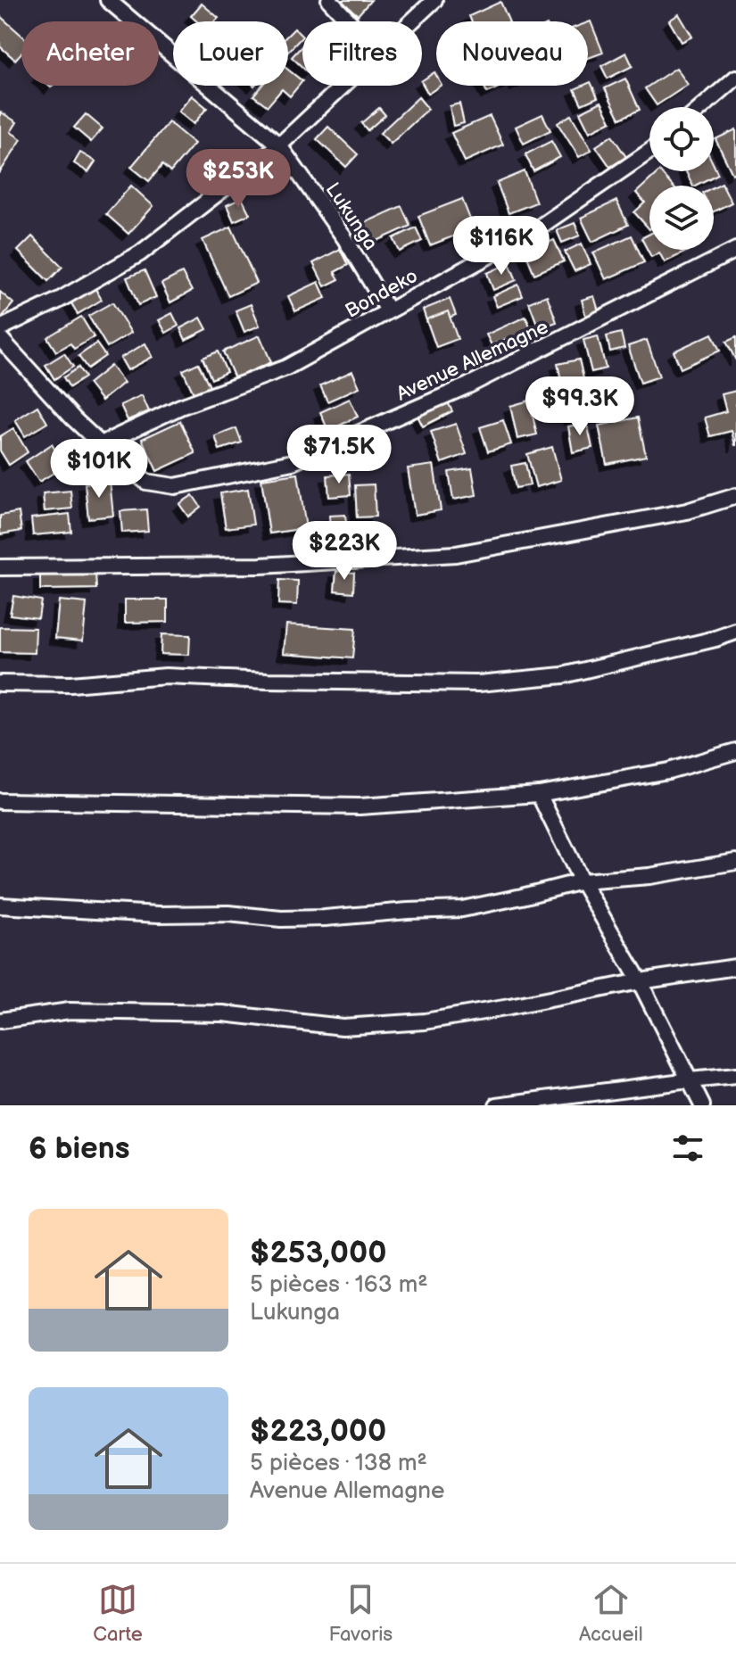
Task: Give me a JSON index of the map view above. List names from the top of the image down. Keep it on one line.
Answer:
{"streets":{"street":["Lukunga","Bondeko","Avenue Allemagne"]},"crossings":[["Lukunga","Bondeko"],["Bondeko","Avenue Allemagne"]],"page":{"chip":["Acheter","Louer","Filtres","Nouveau"],"price":["$253K","$116K","$99.3K","$71.5K","$101K","$223K"],"heading":"6 biens","list":[{"name":"$253,000","note":"5 pièces · 163 m² · Lukunga"},{"name":"$223,000","note":"5 pièces · 138 m² · Avenue Allemagne"}],"tabs":["Carte","Favoris","Accueil"]}}
